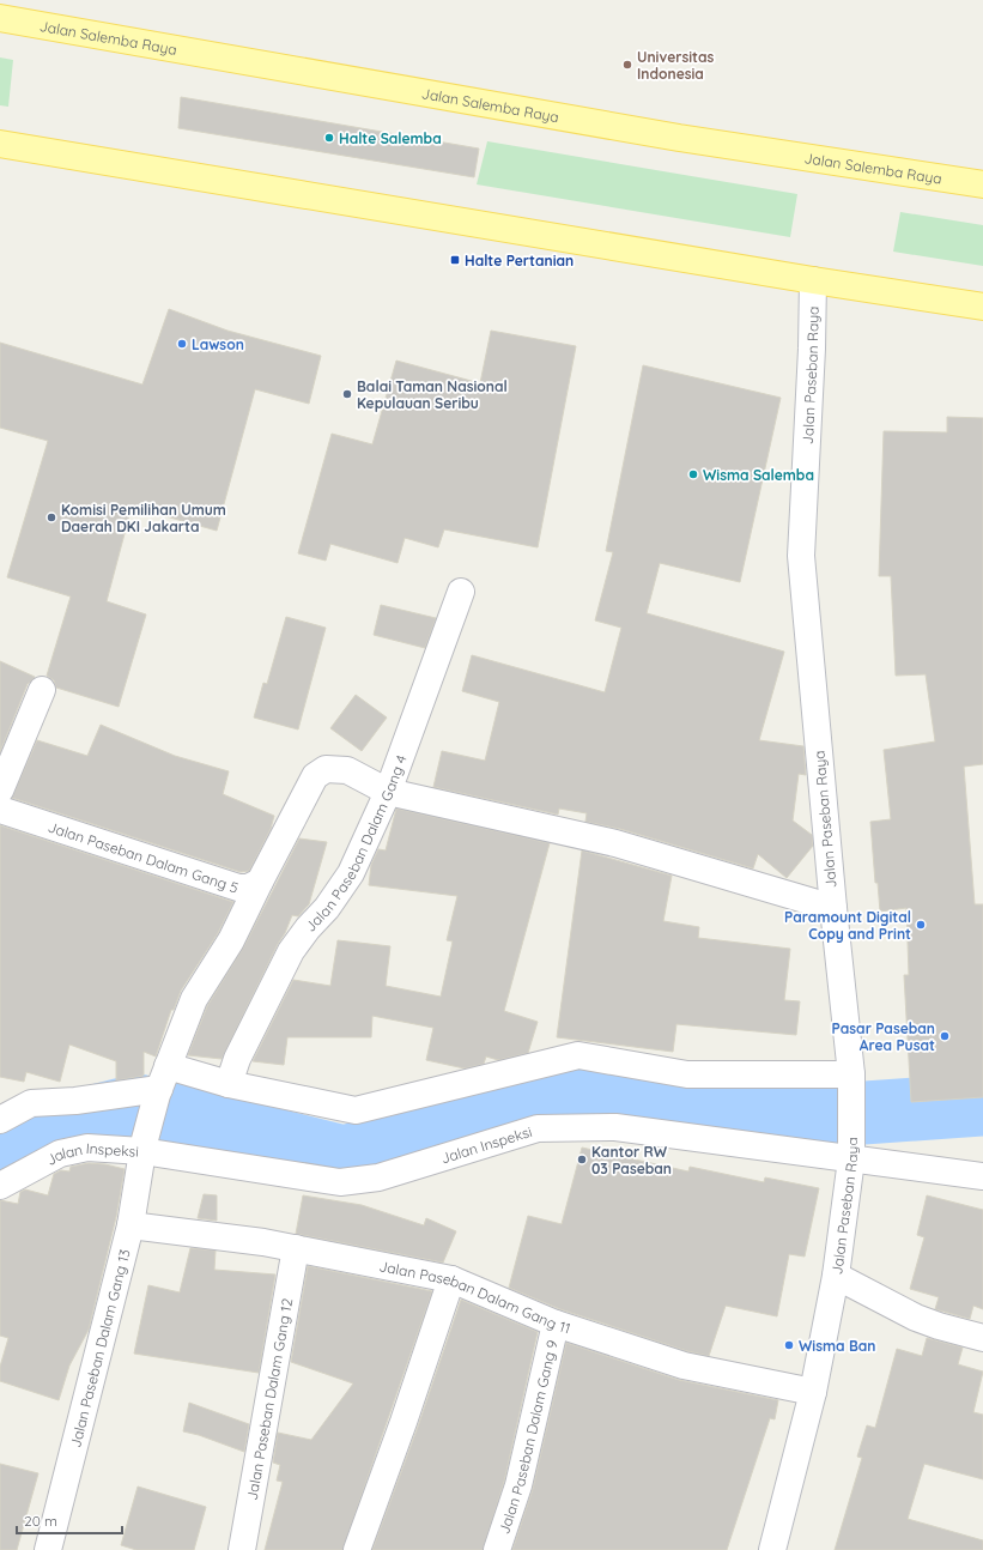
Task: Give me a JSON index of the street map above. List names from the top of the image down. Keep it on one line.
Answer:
{"streets":{"main road":["Jalan Salemba Raya"],"street":["Jalan Paseban Raya","Jalan Paseban Dalam Gang 4","Jalan Paseban Dalam Gang 5","Jalan Inspeksi","Jalan Paseban Dalam Gang 11","Jalan Paseban Dalam Gang 13","Jalan Paseban Dalam Gang 12","Jalan Paseban Dalam Gang 9"]},"crossings":[["Jalan Paseban Raya","Jalan Paseban Dalam Gang 5"],["Jalan Paseban Raya","Jalan Inspeksi"],["Jalan Paseban Raya","Jalan Paseban Dalam Gang 11"],["Jalan Paseban Dalam Gang 4","Jalan Paseban Dalam Gang 5"],["Jalan Inspeksi","Jalan Paseban Dalam Gang 13"],["Jalan Paseban Dalam Gang 11","Jalan Paseban Dalam Gang 13"],["Jalan Paseban Dalam Gang 11","Jalan Paseban Dalam Gang 12"],["Jalan Paseban Dalam Gang 11","Jalan Paseban Dalam Gang 9"]],"places":{"other":["Universitas Indonesia","Halte Salemba","Lawson","Balai Taman Nasional Kepulauan Seribu","Wisma Salemba","Komisi Pemilihan Umum Daerah DKI Jakarta","Paramount Digital Copy and Print","Pasar Paseban Area Pusat","Kantor RW 03 Paseban","Wisma Ban"],"transit":["Halte Pertanian"]},"scale_bar":"20 m"}
